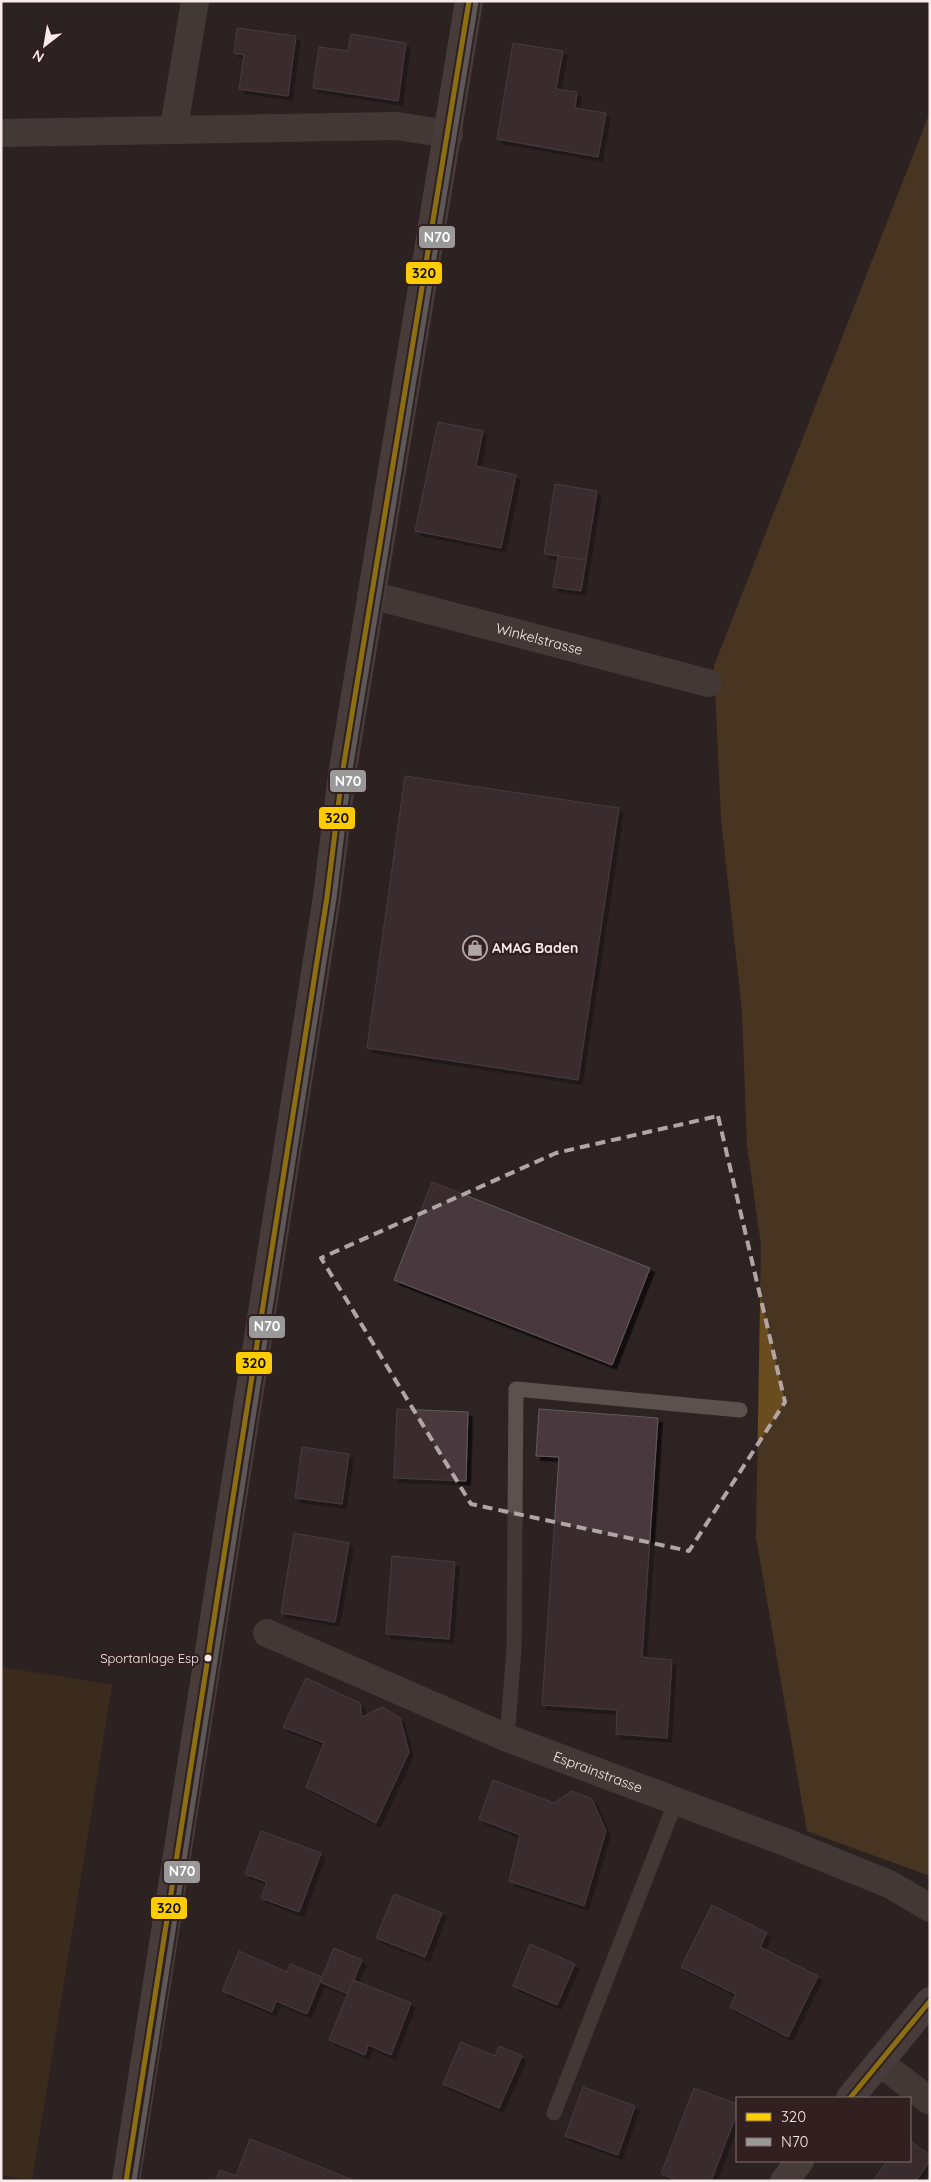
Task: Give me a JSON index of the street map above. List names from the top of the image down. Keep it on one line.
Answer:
{"streets":{"street":["Winkelstrasse","Esprainstrasse"]},"places":{"shop":["AMAG Baden"],"other":["Sportanlage Esp"]},"lines":["transit line 320","transit line N70"],"legend":["320","N70"],"north":"bottom left"}
